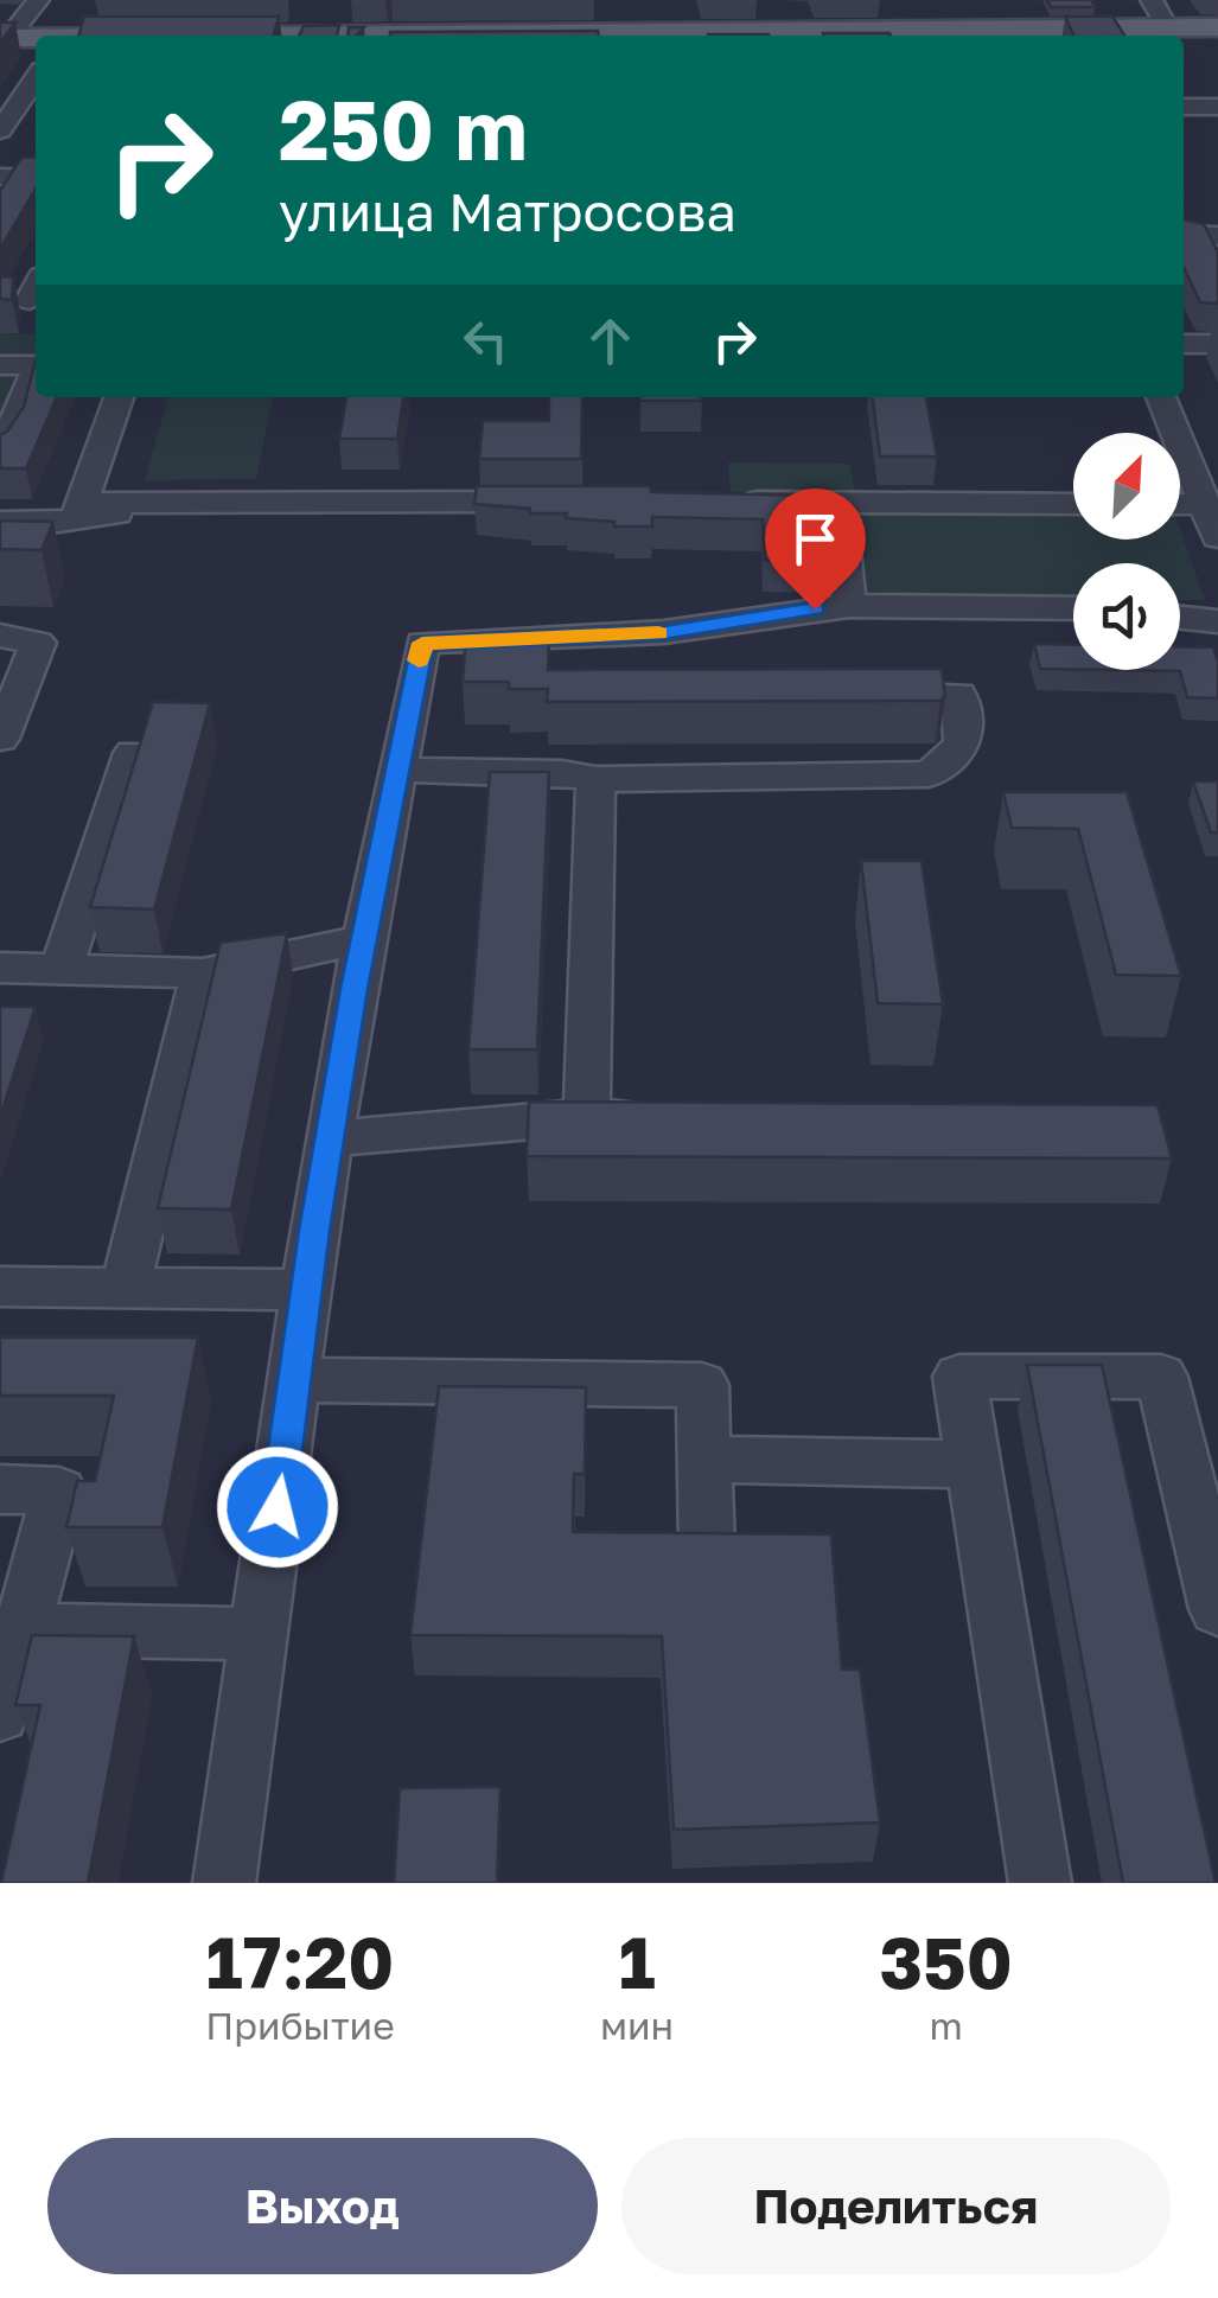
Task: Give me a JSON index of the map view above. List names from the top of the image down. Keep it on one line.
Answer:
{"north":"top right","page":{"turn":["250 m","улица Матросова"],"eta":["17:20","Прибытие","1","мин","350","m"],"buttons":["Выход","Поделиться"]}}
